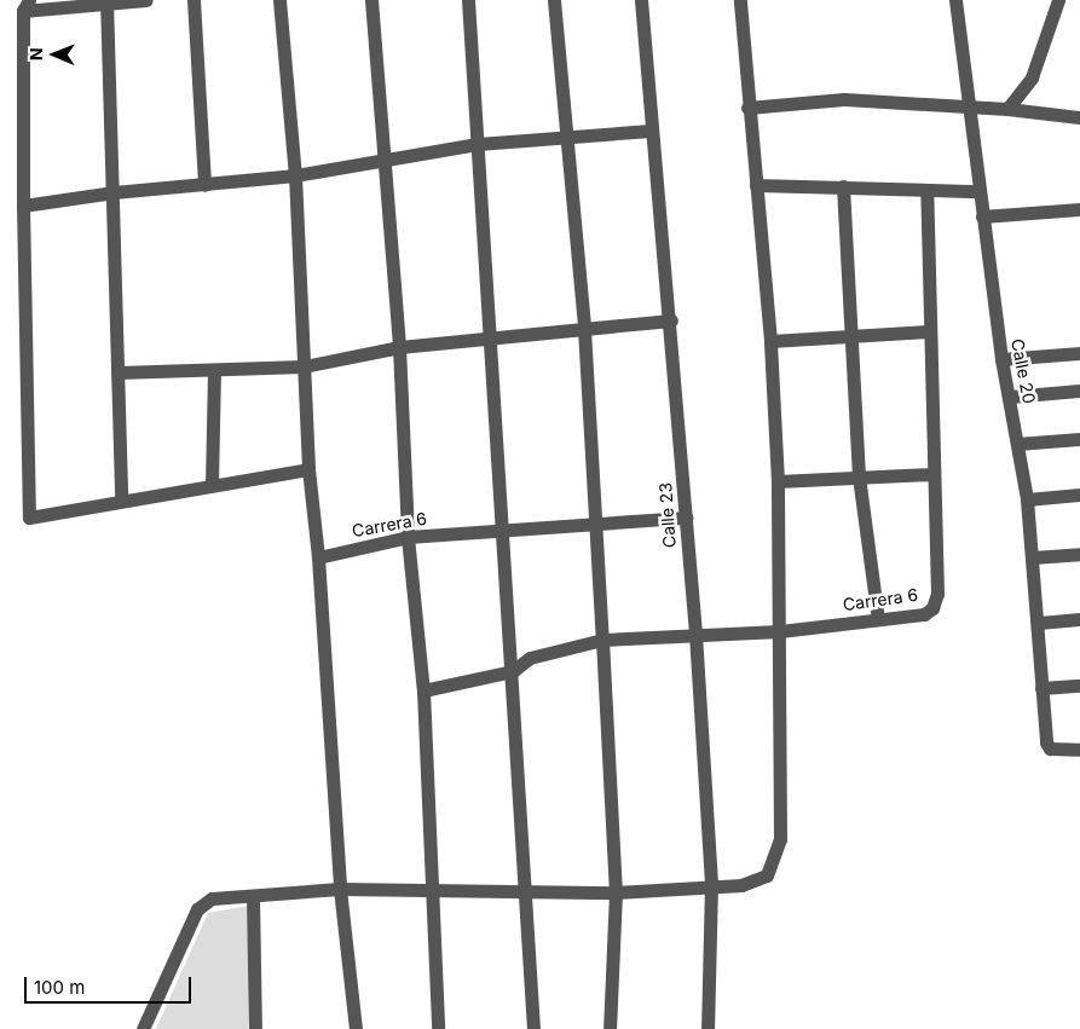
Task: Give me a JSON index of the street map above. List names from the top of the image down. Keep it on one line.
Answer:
{"streets":{"street":["Calle 20","Calle 23","Carrera 6"]},"crossings":[["Calle 23","Carrera 6"]],"scale_bar":"100 m","north":"left"}
